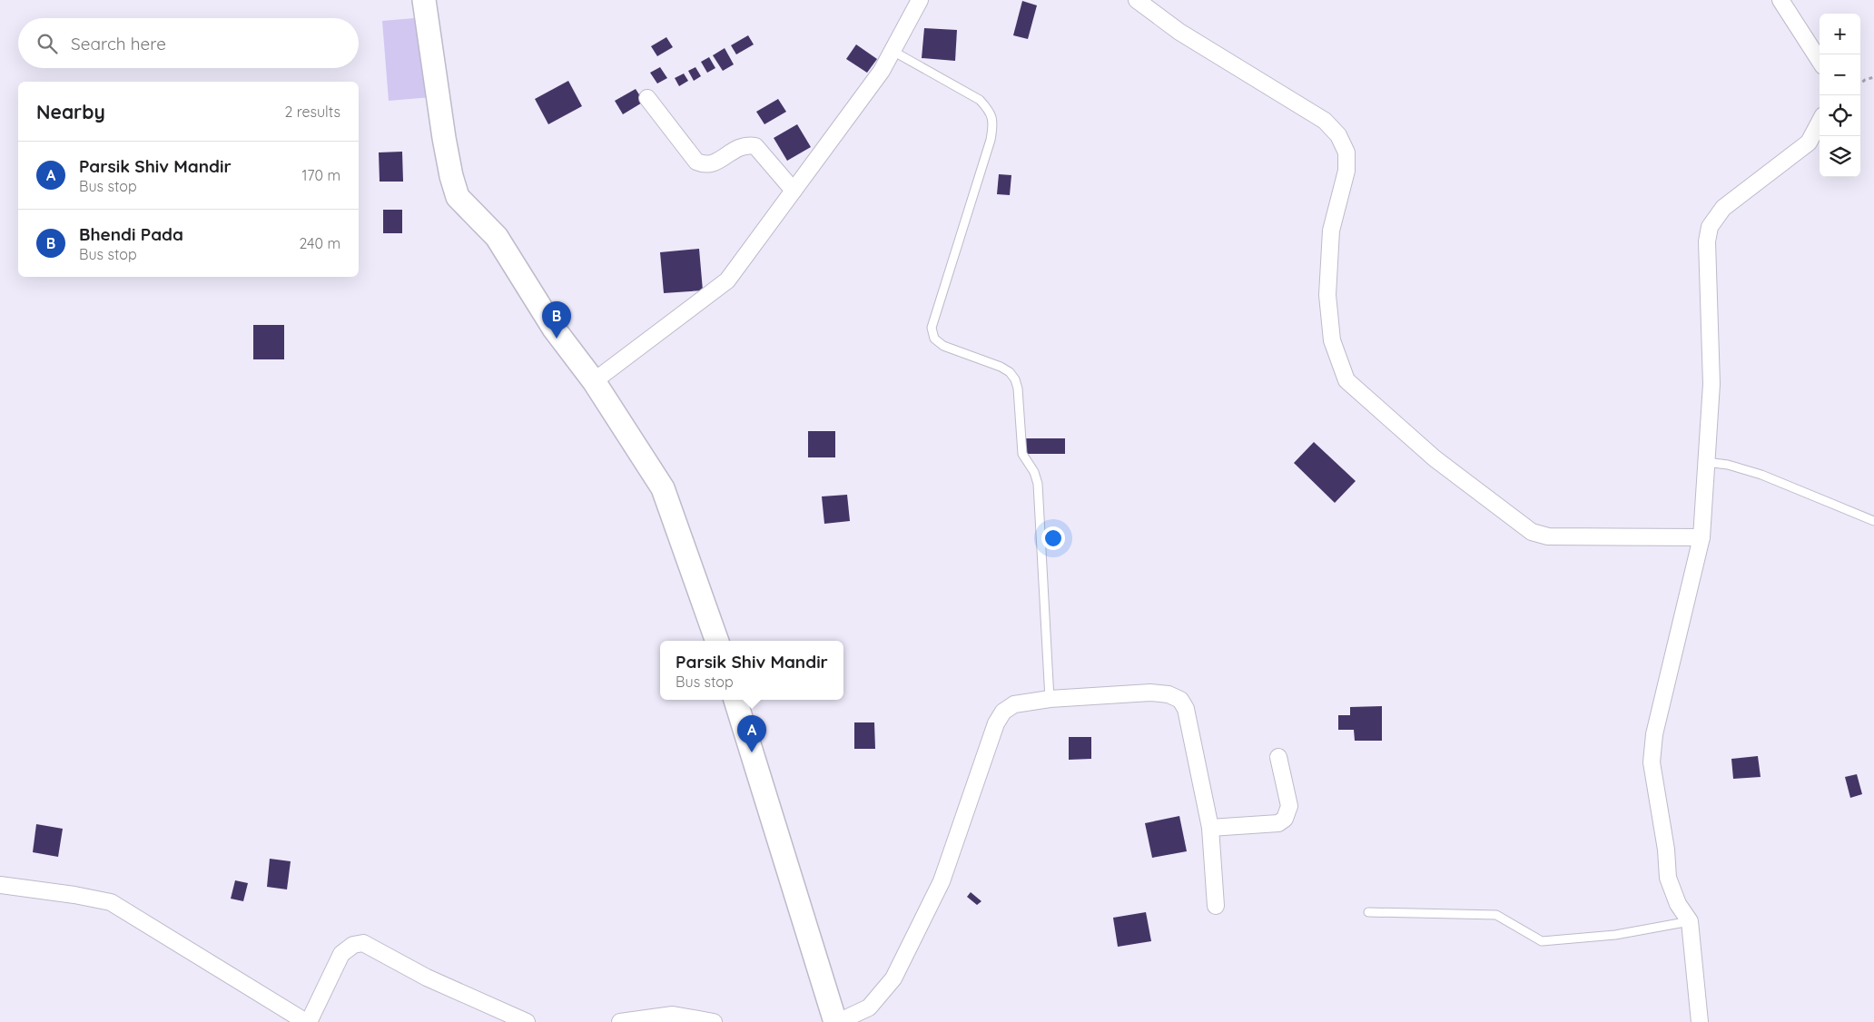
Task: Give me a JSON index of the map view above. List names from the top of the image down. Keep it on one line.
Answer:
{"page":{"map_buttons":["+","−"],"search":"Search here","heading":["Nearby","2 results"],"list":[{"mark":"A","name":"Parsik Shiv Mandir","note":"Bus stop","value":"170 m"},{"mark":"B","name":"Bhendi Pada","note":"Bus stop","value":"240 m"}],"pins":["B","A"],"popup":["Parsik Shiv Mandir","Bus stop"]}}
